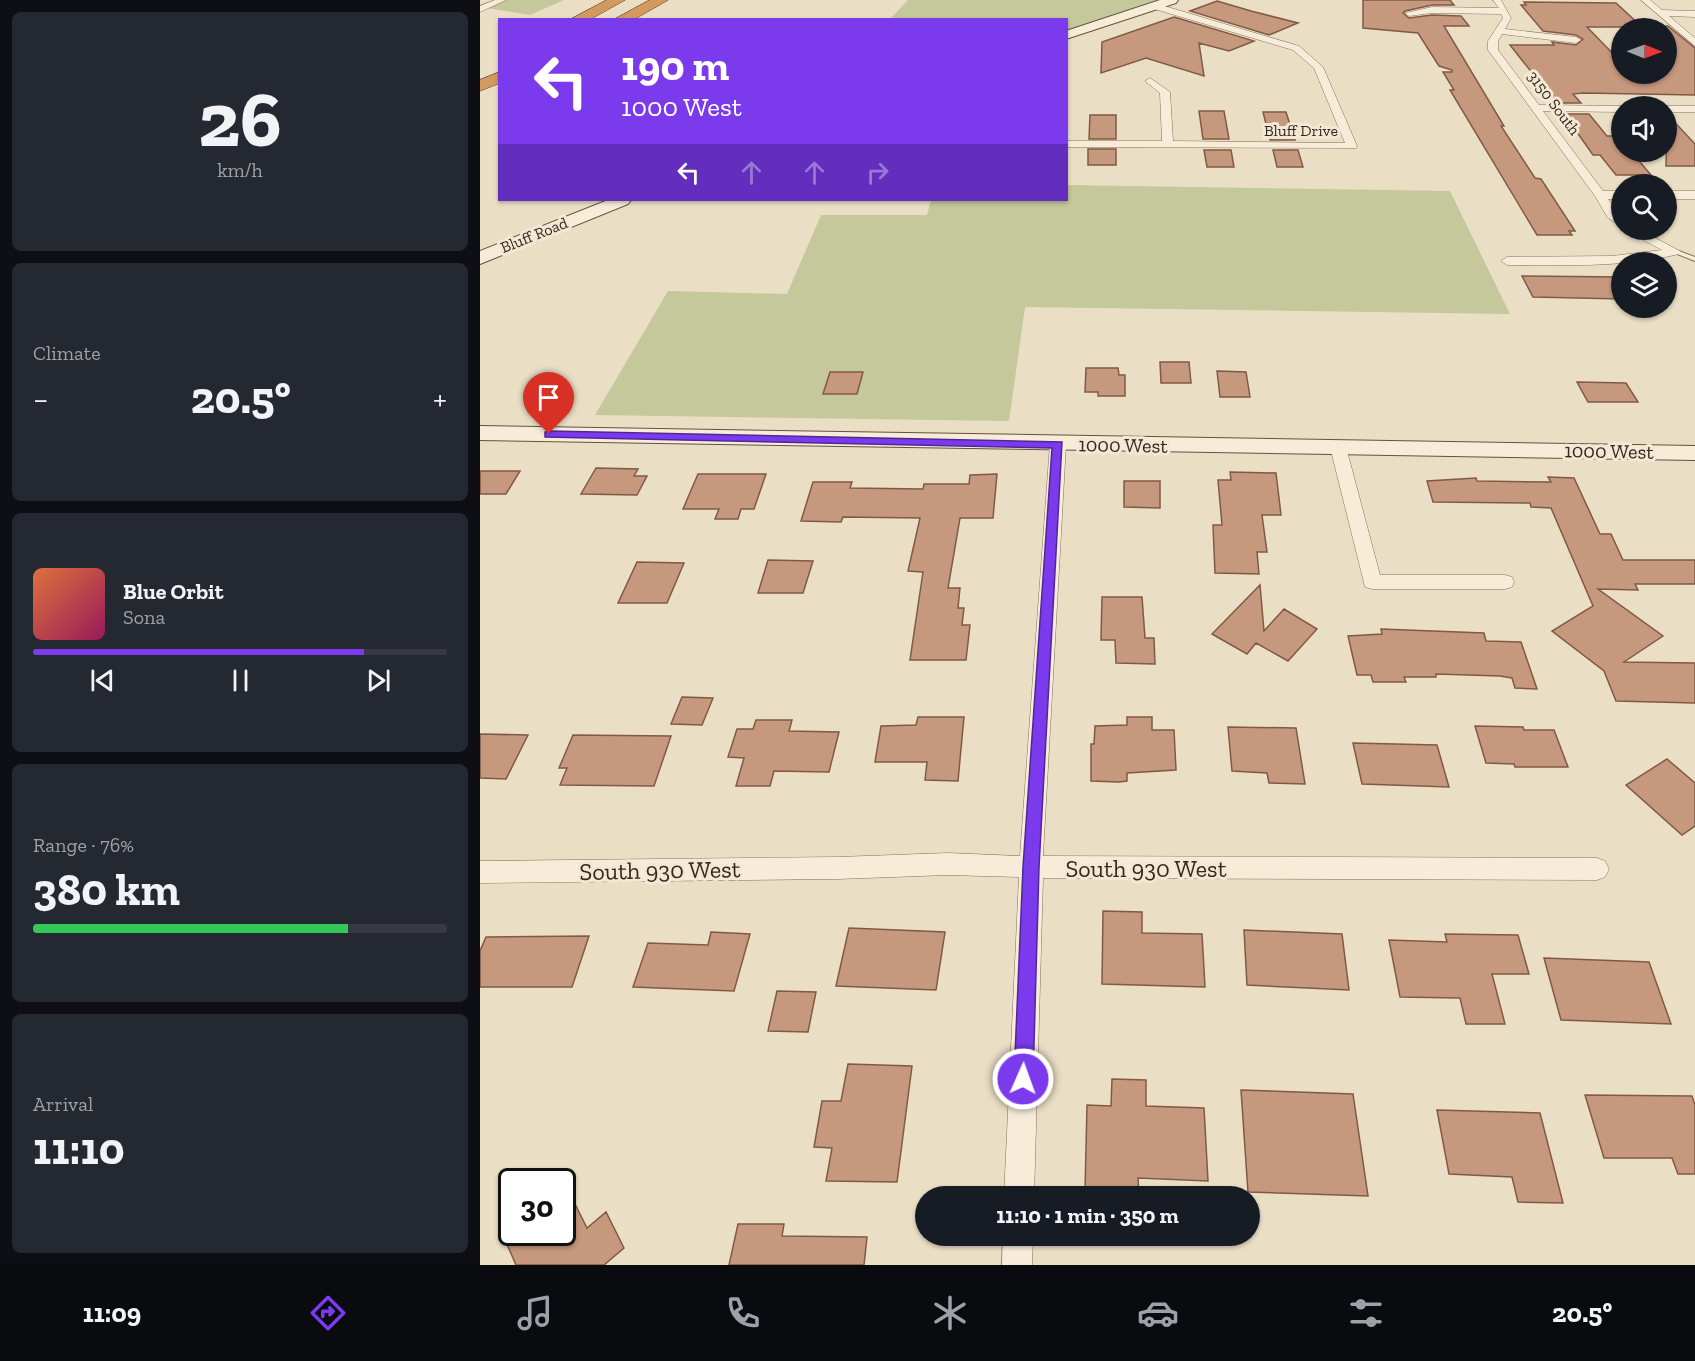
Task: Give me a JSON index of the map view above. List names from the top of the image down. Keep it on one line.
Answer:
{"streets":{"main road":["Bluff Road","1000 West"],"street":["3150 South","Bluff Drive","South 930 West"]},"north":"right","page":{"tile":[["26","km/h"],"Climate",["Range · 76%","380 km"],["Arrival","11:10"]],"turn":["190 m","1000 West"],"heat":["−","20.5°","+"],"song":["Blue Orbit","Sona"],"limit":"30","trip":"11:10 · 1 min · 350 m","tabs":["11:09","20.5°"]}}
